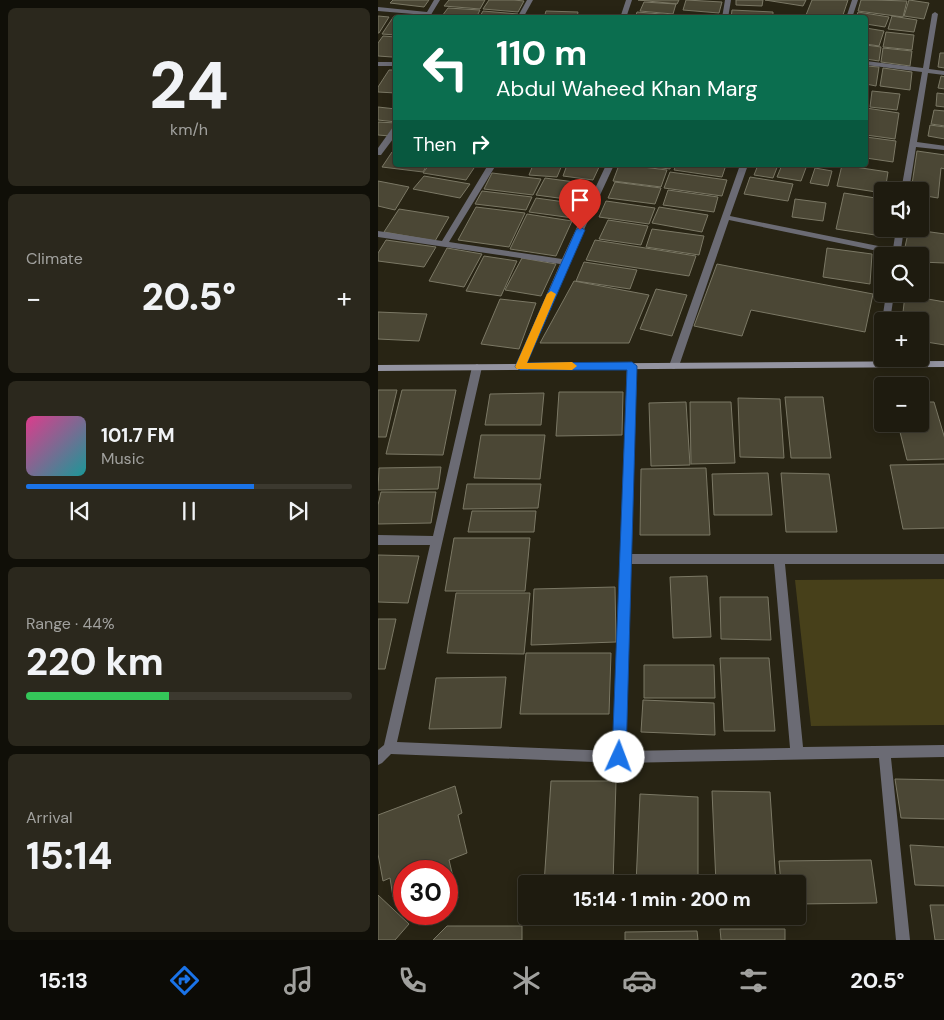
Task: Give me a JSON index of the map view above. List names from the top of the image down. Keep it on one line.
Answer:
{"page":{"tile":[["24","km/h"],"Climate",["Range · 44%","220 km"],["Arrival","15:14"]],"turn":["110 m","Abdul Waheed Khan Marg"],"then":"Then","map_buttons":["+","−"],"heat":["−","20.5°","+"],"song":["101.7 FM","Music"],"limit":"30","trip":"15:14 · 1 min · 200 m","tabs":["15:13","20.5°"]}}
